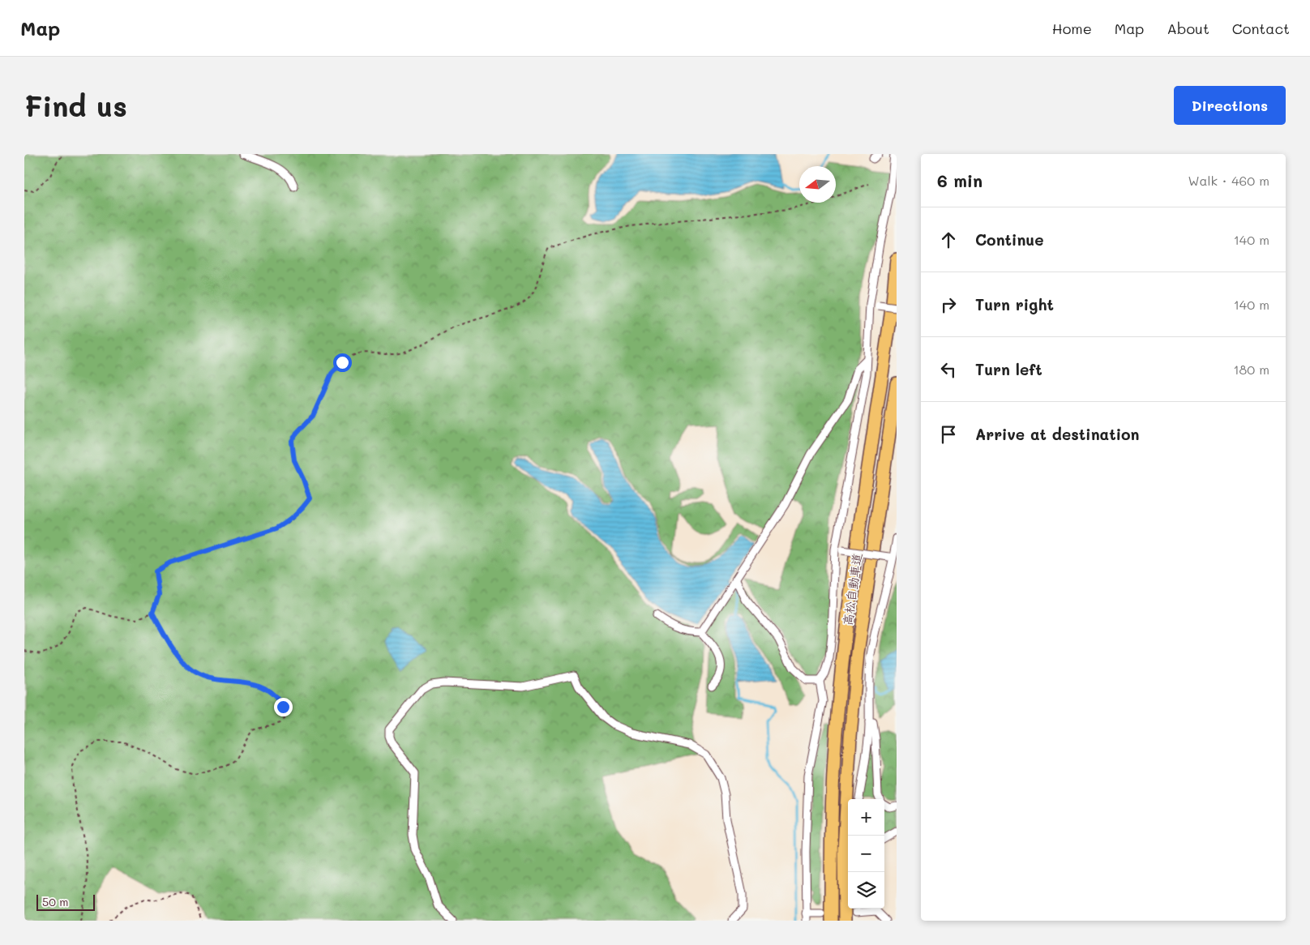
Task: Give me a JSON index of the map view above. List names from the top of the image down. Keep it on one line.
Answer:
{"streets":{"highway":["高松自動車道"]},"scale_bar":"50 m","north":"left","page":{"header":"Map","nav":["Home","Map","About","Contact"],"buttons":"Directions","title":"Find us","heading":["6 min","Walk · 460 m"],"list":[["Continue","140 m"],["Turn right","140 m"],["Turn left","180 m"],"Arrive at destination"],"map_buttons":["+","−"],"scale":"50 m"}}
